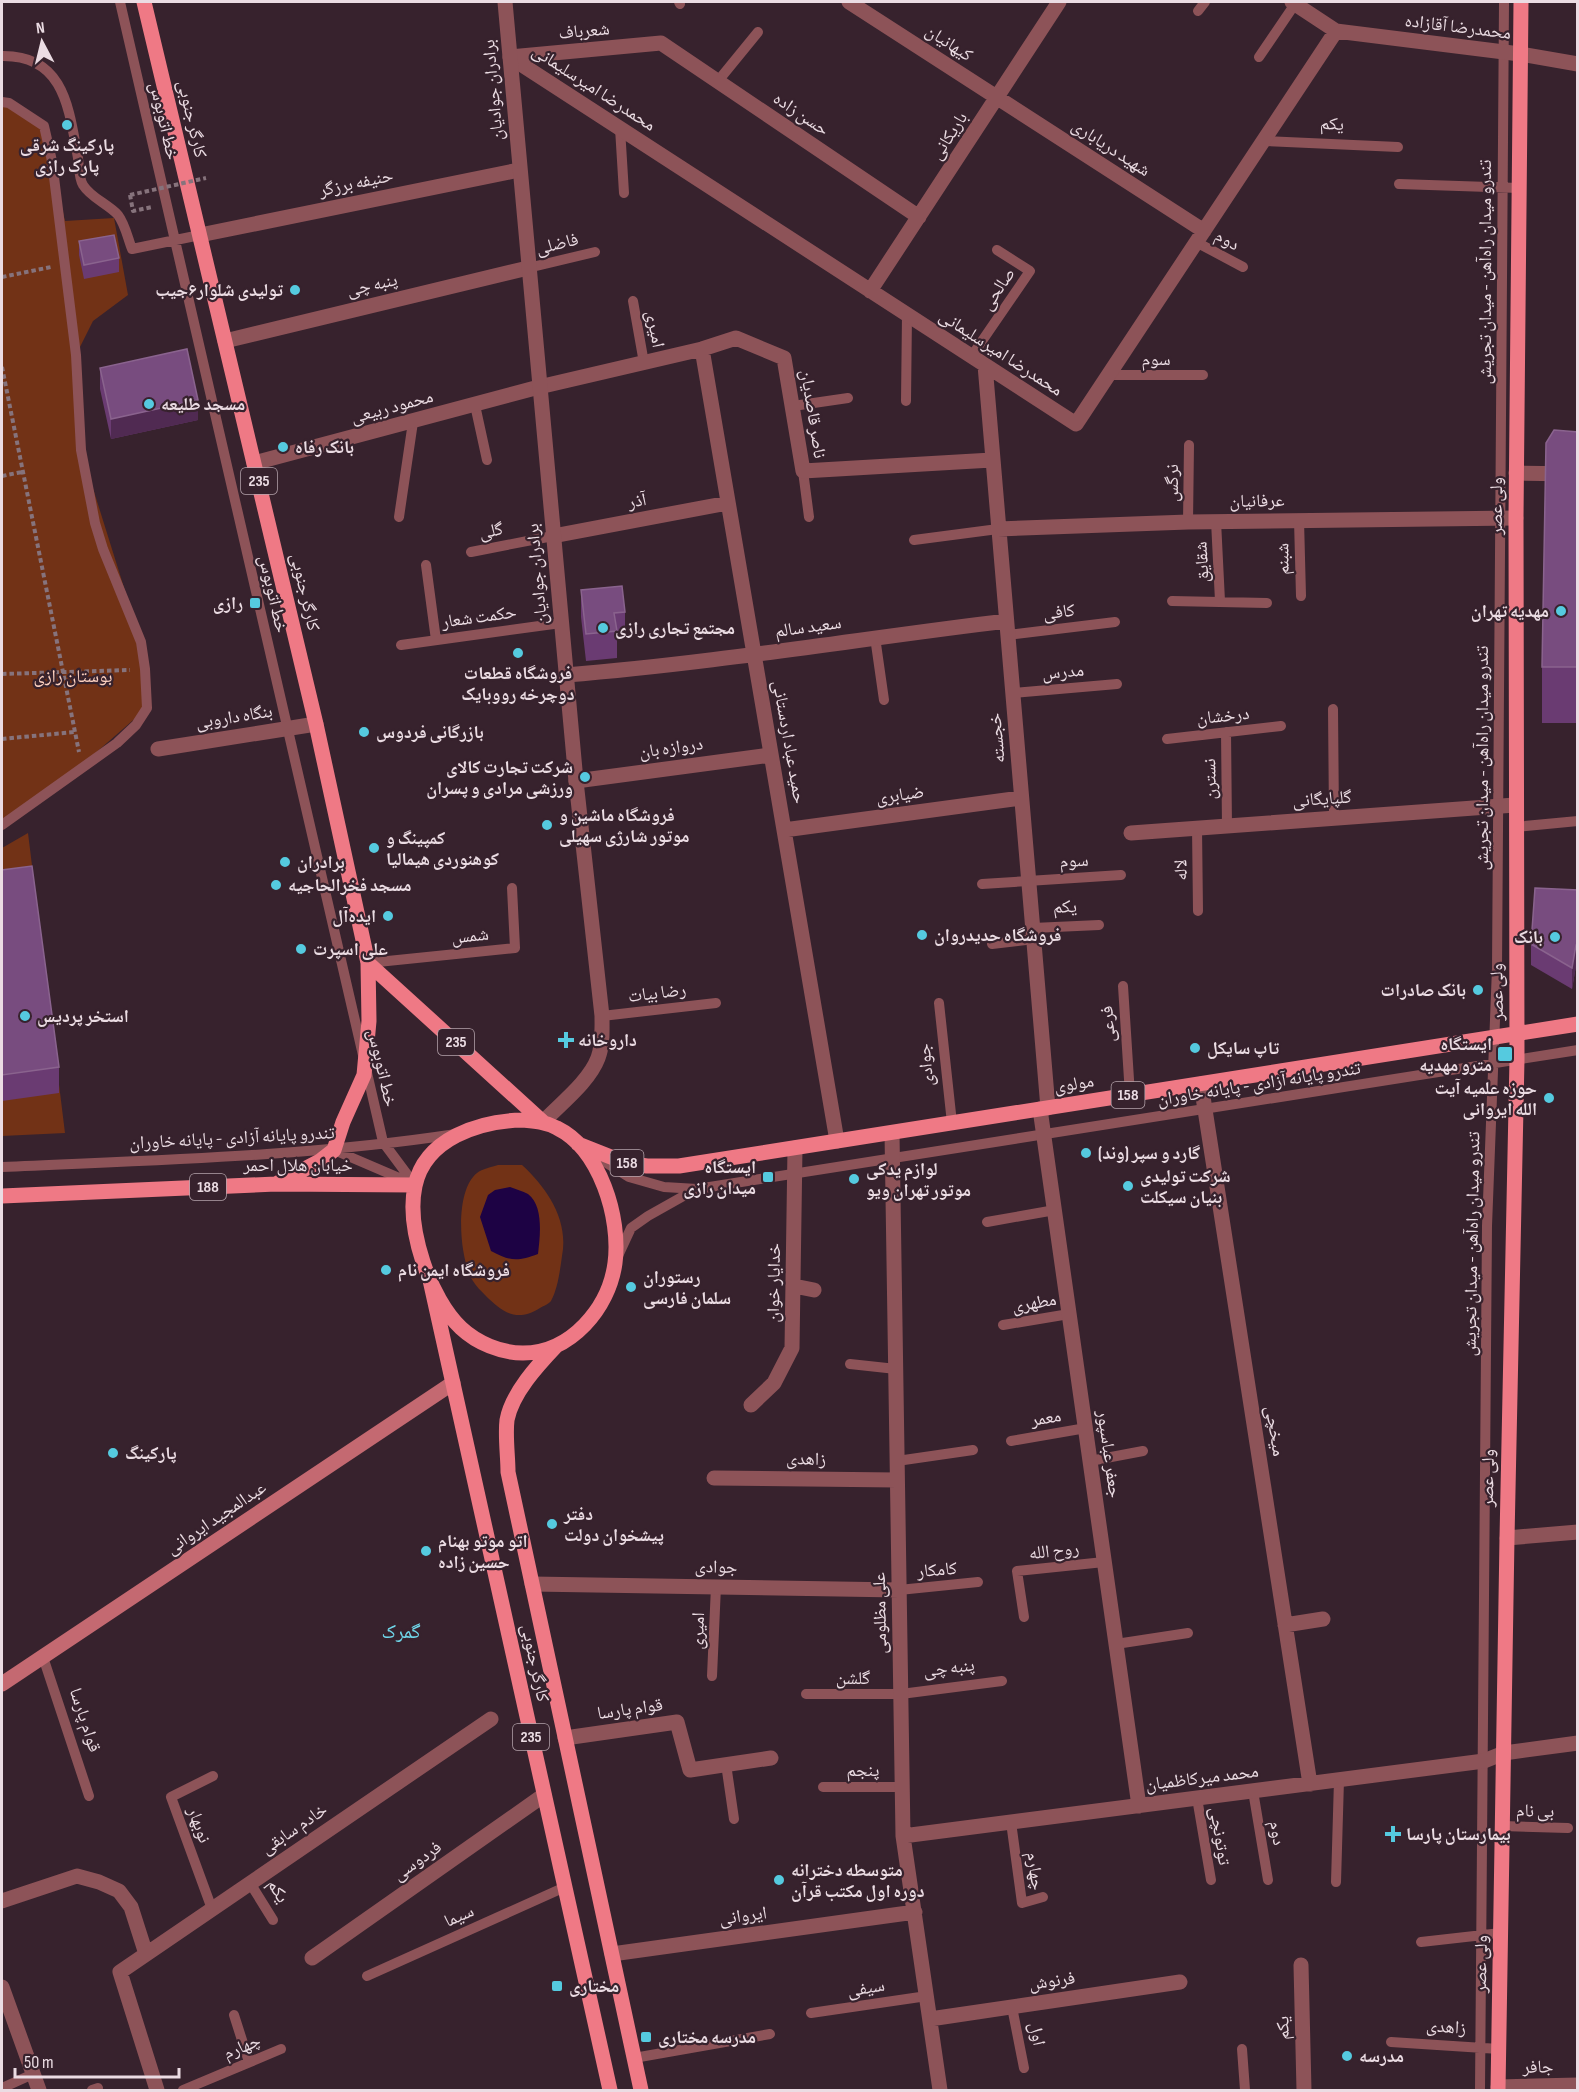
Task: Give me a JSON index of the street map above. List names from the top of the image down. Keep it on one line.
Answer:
{"streets":{"main road":["کارگر جنوبی","235","ولی عصر","مولوی","158","خیابان هلال احمر","188","عبدالمجید ایروانی"],"street":["محمدرضا آقازاده","شعرباف","کیهانیان","محمدرضا امیرسلیمانی","برادران جوادیان","حسن زاده","یکم","باریکانی","شهید دریاباری","حنیفه برزگر","پنبه چی","محمود ربیعی","ناصر قاصدیان","آذر","عرفانیان","سعید سالم","بنگاه داروبی","خجسته","حمید عباد اردستانی","دروازه بان","ضیابری","گلپایگانی","جوادی","خدایار خوان","میخچی","جعفر عباسپور","زاهدی","علی مظلومی","قوام پارسا","محمد میرکاظمیان","خادم سابقی","فردوسی","ایروانی","فرنوش","جافر"],"lane":["خط اتوبوس","دوم","فاضلی","تندرو میدان راه‌آهن - میدان تجریش","صالحی","امیری","سوم","نرگس","گلی","شبنم","شقایق","کافی","حکمت شعار","مدرس","درخشان","نسترن","لاله","شمس","رضا بیات","فرعی","تندرو پایانه آزادی - پایانه خاوران","مطهری","معمر","روح الله","کامکار","گلشن","پنجم","بی نام","نوبهار","توتونچی","چهارم","سیما","سیفی","اول"]},"crossings":[["محمدرضا آقازاده","محمدرضا امیرسلیمانی"],["محمدرضا آقازاده","تندرو میدان راه‌آهن - میدان تجریش"],["محمدرضا آقازاده","ولی عصر"],["شعرباف","محمدرضا امیرسلیمانی"],["شعرباف","برادران جوادیان"],["شعرباف","حسن زاده"],["کیهانیان","باریکانی"],["کیهانیان","شهید دریاباری"],["محمدرضا امیرسلیمانی","برادران جوادیان"],["محمدرضا امیرسلیمانی","یکم"],["محمدرضا امیرسلیمانی","باریکانی"],["محمدرضا امیرسلیمانی","شهید دریاباری"],["محمدرضا امیرسلیمانی","دوم"],["محمدرضا امیرسلیمانی","صالحی"],["محمدرضا امیرسلیمانی","سوم"],["محمدرضا امیرسلیمانی","خجسته"],["برادران جوادیان","حنیفه برزگر"],["برادران جوادیان","فاضلی"],["برادران جوادیان","پنبه چی"],["برادران جوادیان","محمود ربیعی"],["برادران جوادیان","ناصر قاصدیان"],["برادران جوادیان","235"],["برادران جوادیان","آذر"],["برادران جوادیان","گلی"],["برادران جوادیان","حکمت شعار"],["برادران جوادیان","سعید سالم"],["برادران جوادیان","دروازه بان"],["برادران جوادیان","رضا بیات"],["حسن زاده","باریکانی"],["کارگر جنوبی","حنیفه برزگر"],["کارگر جنوبی","پنبه چی"],["کارگر جنوبی","محمود ربیعی"],["کارگر جنوبی","235"],["کارگر جنوبی","بنگاه داروبی"],["کارگر جنوبی","شمس"],["کارگر جنوبی","جوادی"],["کارگر جنوبی","تندرو پایانه آزادی - پایانه خاوران"],["کارگر جنوبی","عبدالمجید ایروانی"],["کارگر جنوبی","قوام پارسا"],["کارگر جنوبی","فردوسی"],["کارگر جنوبی","سیما"],["کارگر جنوبی","ایروانی"],["خط اتوبوس","تندرو پایانه آزادی - پایانه خاوران"],["خط اتوبوس","خیابان هلال احمر"],["یکم","خجسته"],["یکم","خادم سابقی"],["باریکانی","شهید دریاباری"],["شهید دریاباری","دوم"],["دوم","محمد میرکاظمیان"],["فاضلی","پنبه چی"],["تندرو میدان راه‌آهن - میدان تجریش","عرفانیان"],["تندرو میدان راه‌آهن - میدان تجریش","ولی عصر"],["تندرو میدان راه‌آهن - میدان تجریش","گلپایگانی"],["تندرو میدان راه‌آهن - میدان تجریش","مولوی"],["تندرو میدان راه‌آهن - میدان تجریش","تندرو پایانه آزادی - پایانه خاوران"],["تندرو میدان راه‌آهن - میدان تجریش","زاهدی"],["تندرو میدان راه‌آهن - میدان تجریش","محمد میرکاظمیان"],["پنبه چی","علی مظلومی"],["پنبه چی","گلشن"],["امیری","ناصر قاصدیان"],["امیری","جوادی"],["سوم","خجسته"],["محمود ربیعی","ناصر قاصدیان"],["ناصر قاصدیان","خجسته"],["ناصر قاصدیان","حمید عباد اردستانی"],["235","شمس"],["نرگس","عرفانیان"],["آذر","گلی"],["آذر","حمید عباد اردستانی"],["عرفانیان","ولی عصر"],["عرفانیان","شبنم"],["عرفانیان","شقایق"],["عرفانیان","خجسته"],["ولی عصر","گلپایگانی"],["ولی عصر","مولوی"],["ولی عصر","تندرو پایانه آزادی - پایانه خاوران"],["ولی عصر","زاهدی"],["ولی عصر","محمد میرکاظمیان"],["ولی عصر","بی نام"],["ولی عصر","جافر"],["کافی","سعید سالم"],["کافی","خجسته"],["سعید سالم","خجسته"],["سعید سالم","حمید عباد اردستانی"],["مدرس","خجسته"],["درخشان","نسترن"],["خجسته","ضیابری"],["خجسته","مولوی"],["خجسته","جعفر عباسپور"],["حمید عباد اردستانی","دروازه بان"],["حمید عباد اردستانی","ضیابری"],["حمید عباد اردستانی","مولوی"],["نسترن","گلپایگانی"],["گلپایگانی","لاله"],["فرعی","مولوی"],["جوادی","مولوی"],["جوادی","کامکار"],["جوادی","علی مظلومی"],["مولوی","خدایار خوان"],["مولوی","میخچی"],["مولوی","جعفر عباسپور"],["مولوی","علی مظلومی"],["تندرو پایانه آزادی - پایانه خاوران","خدایار خوان"],["تندرو پایانه آزادی - پایانه خاوران","میخچی"],["تندرو پایانه آزادی - پایانه خاوران","جعفر عباسپور"],["تندرو پایانه آزادی - پایانه خاوران","علی مظلومی"],["مطهری","جعفر عباسپور"],["معمر","جعفر عباسپور"],["میخچی","محمد میرکاظمیان"],["جعفر عباسپور","روح الله"],["جعفر عباسپور","محمد میرکاظمیان"],["زاهدی","علی مظلومی"],["عبدالمجید ایروانی","قوام پارسا"],["کامکار","علی مظلومی"],["علی مظلومی","گلشن"],["علی مظلومی","پنجم"],["علی مظلومی","محمد میرکاظمیان"],["علی مظلومی","ایروانی"],["علی مظلومی","فرنوش"],["علی مظلومی","سیفی"],["محمد میرکاظمیان","توتونچی"],["محمد میرکاظمیان","چهارم"],["نوبهار","خادم سابقی"],["فرنوش","اول"]],"districts":["گمرک"],"parks":["بوستان رازی"],"places":{"other":["پارکینگ شرقی پارک رازی","تولیدی شلوار۶جیب","مسجد طلیعه","بانک رفاه","مهدیه تهران","مجتمع تجاری رازی","فروشگاه قطعات دوچرخه رووبایک","بازرگانی فردوس","شرکت تجارت کالای ورزشی مرادی و پسران","فروشگاه ماشين و موتور شارژی سهيلی","کمپینگ و کوهنوردی هیمالیا","برادران","مسجد فخرالحاجیه","ایده‌آل","فروشگاه حدیدروان","بانک","علی اسپرت","بانک صادرات","استخر پردیس","تاپ سایکل","حوزه علمیه آیت‌ الله ایروانی","گارد و سپر (وند)","لوازم یدکی موتور تهران ویو","شرکت تولیدی بنیان سیکلت","فروشگاه ایمن نام","رستوران سلمان فارسی","پارکینگ","دفتر پیشخوان دولت","اتو موتو بهنام حسین زاده","متوسطه دخترانه دوره اول مکتب قرآن","مدرسه"],"transit":["رازی","ایستگاه مترو مهدیه","ایستگاه میدان رازی","مختاری","مدرسه مختاری"],"health":["داروخانه","بیمارستان پارسا"]},"scale_bar":"50 m","north":"top"}
